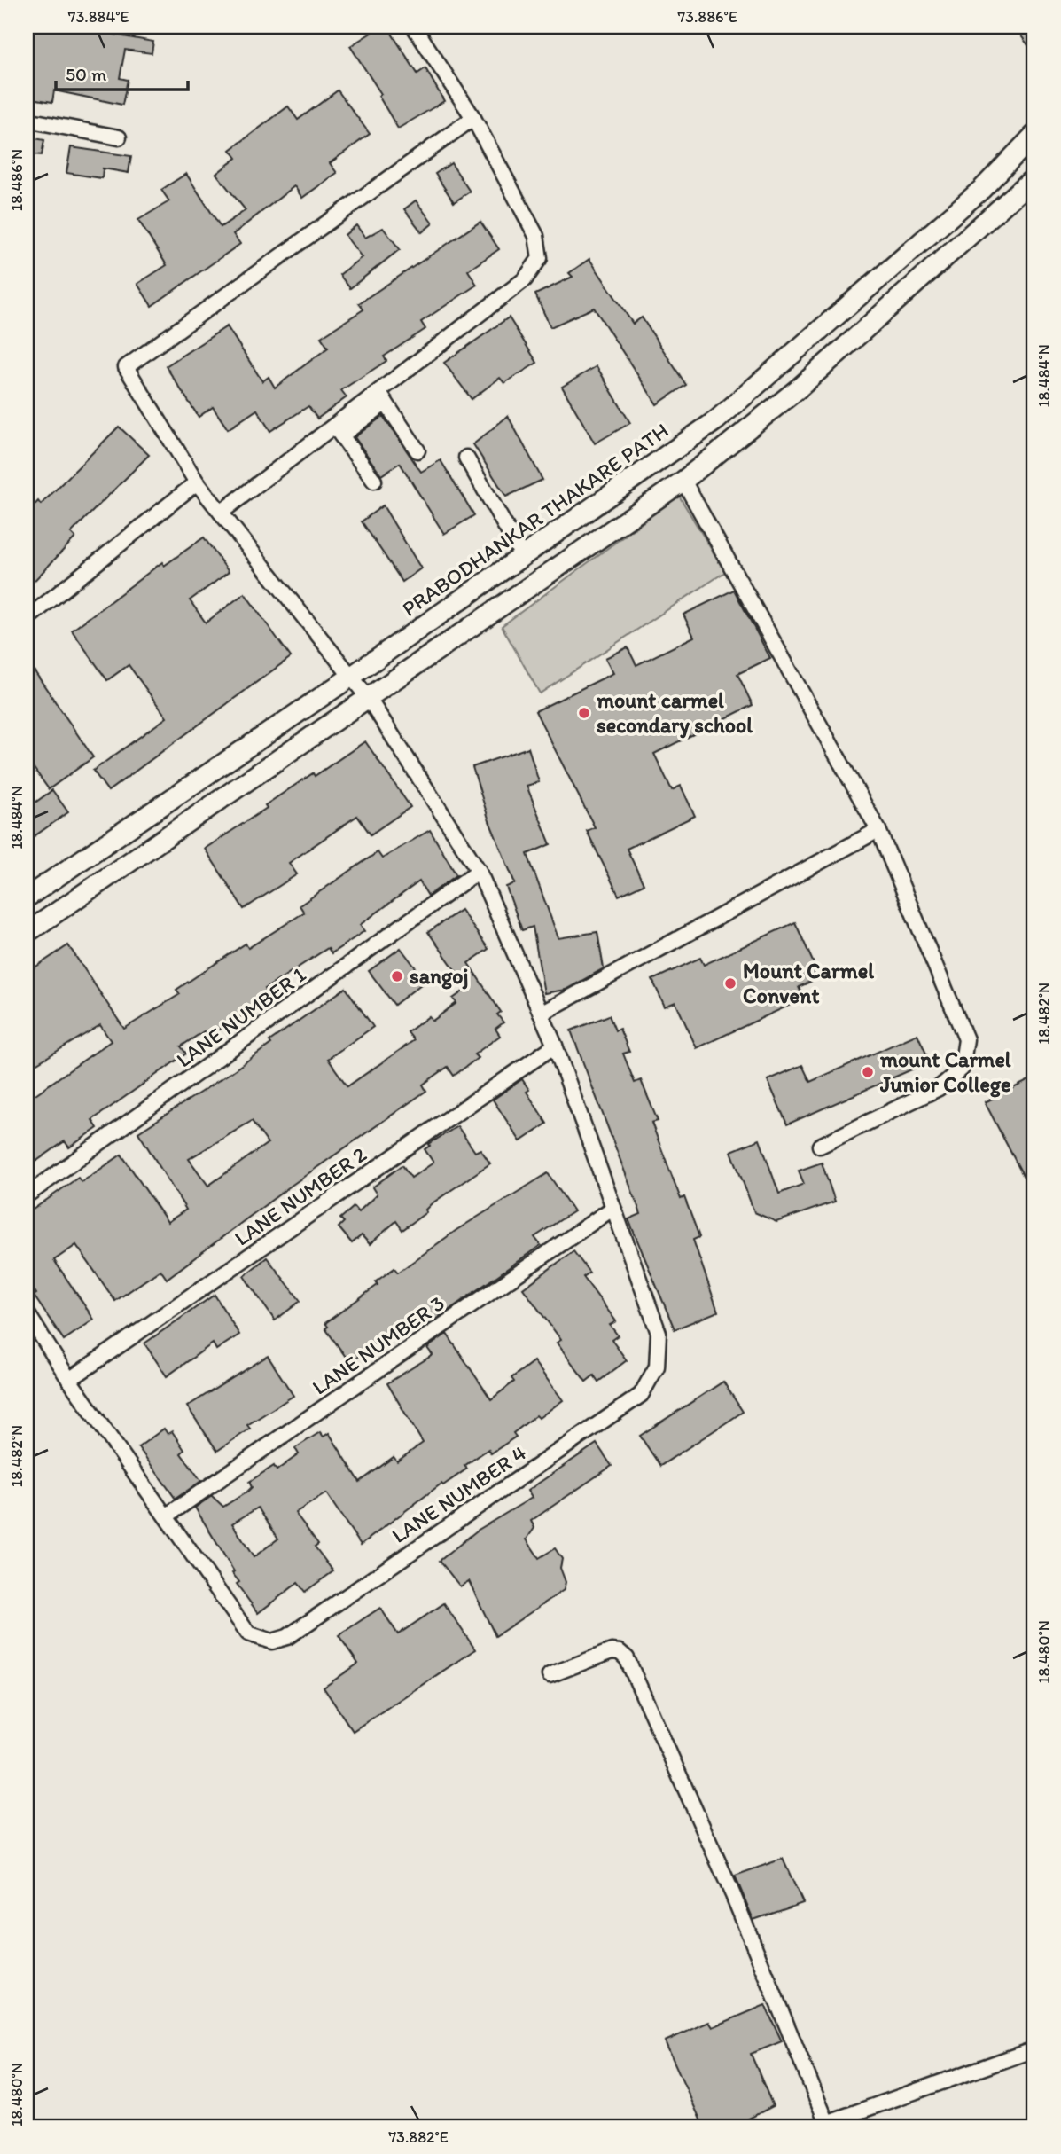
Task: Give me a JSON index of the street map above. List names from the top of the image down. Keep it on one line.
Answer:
{"streets":{"main road":["PRABODHANKAR THAKARE PATH"],"street":["LANE NUMBER 1","LANE NUMBER 2","LANE NUMBER 3","LANE NUMBER 4"]},"crossings":[["LANE NUMBER 3","LANE NUMBER 4"]],"places":["mount carmel secondary school","sangoj","Mount Carmel Convent","mount Carmel Junior College"],"scale_bar":"50 m","coordinates":["73.884°E","73.886°E","18.486°N","18.484°N","18.482°N","18.480°N","73.882°E"]}
